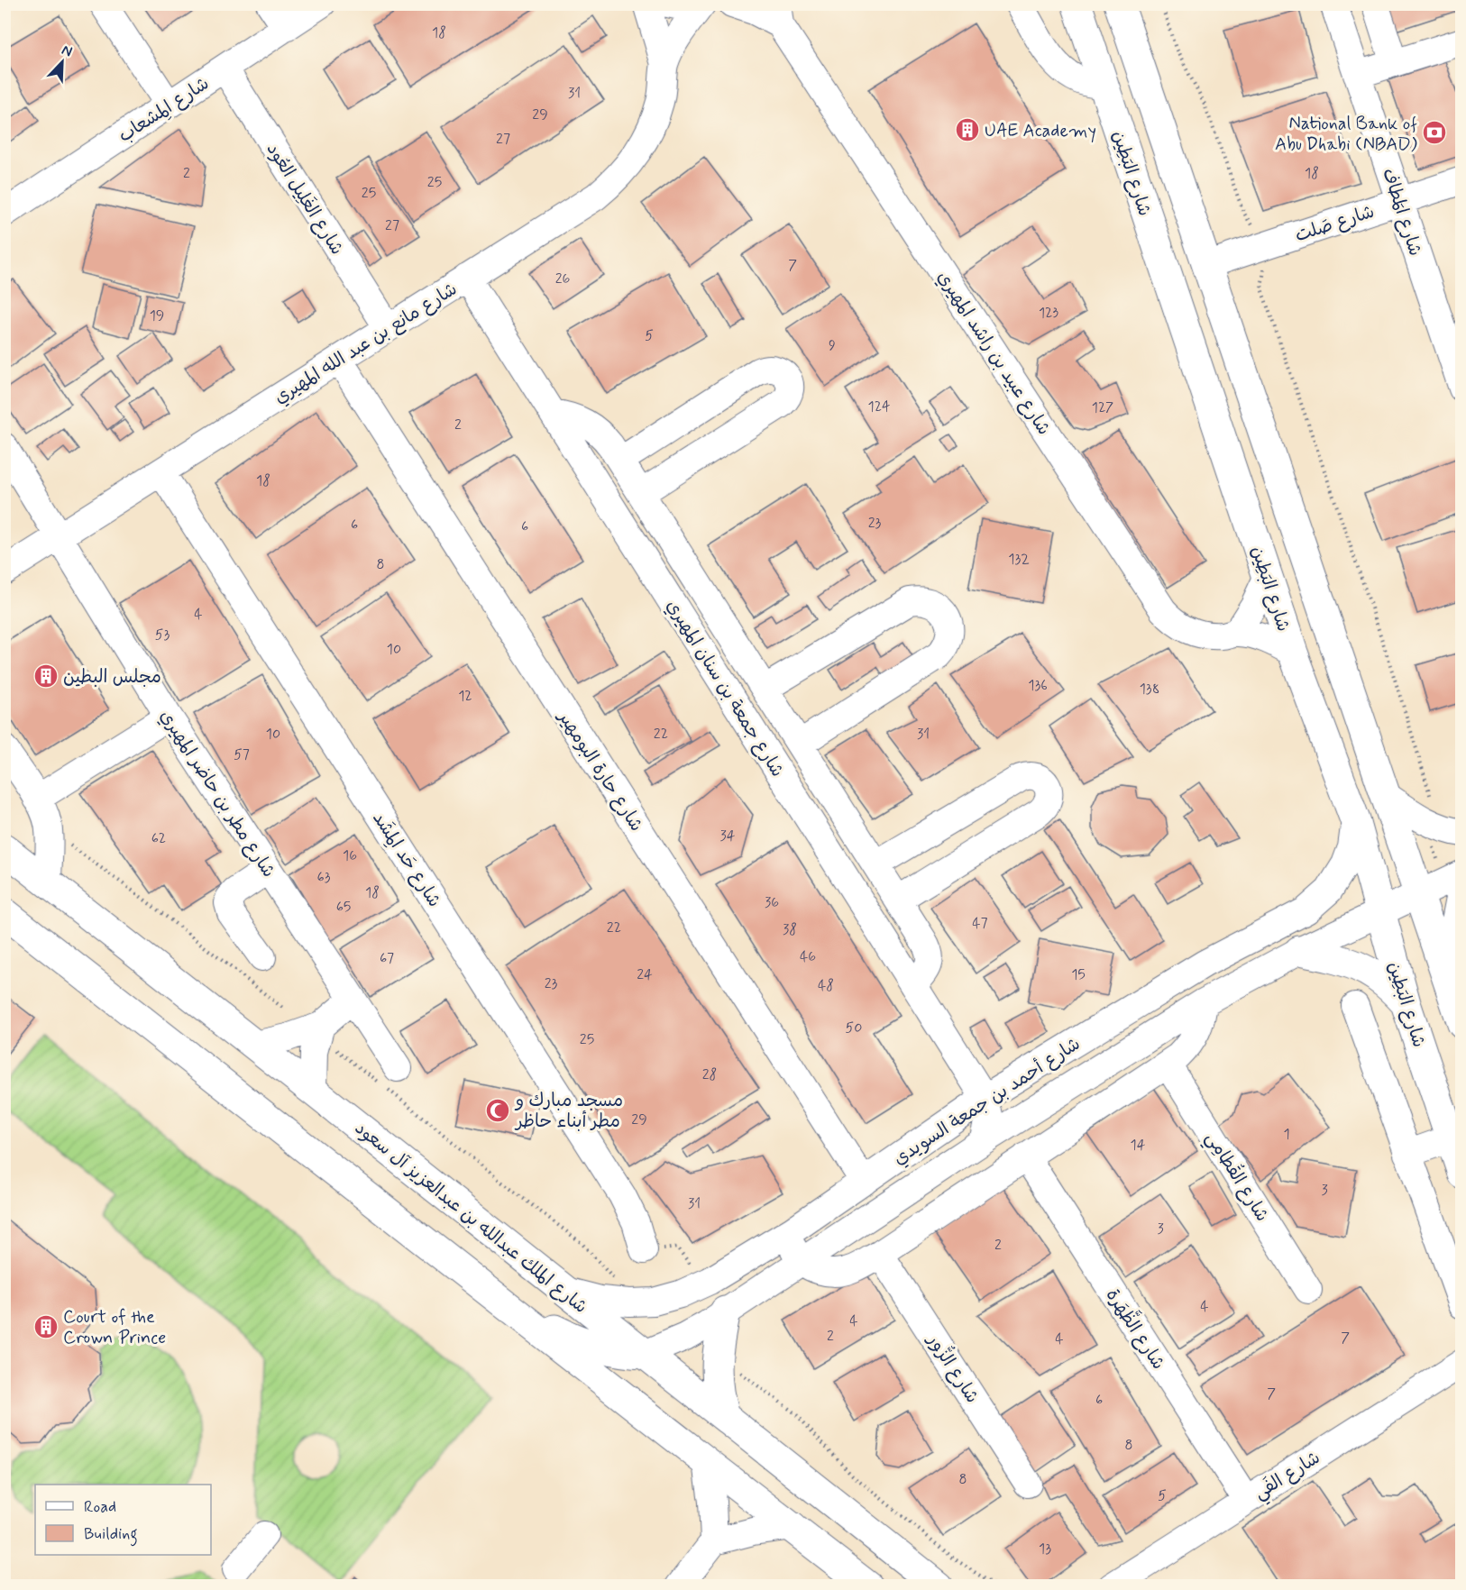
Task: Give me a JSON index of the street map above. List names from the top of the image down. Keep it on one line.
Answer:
{"streets":{"main road":["شارع البَطِين","شارع الملك عبدالله بن عبدالعزيز آل سعود"],"street":["شارع المِشعاب","شارع الغَلِيل العُود","شارع المَطاف","شارع صَلت","شارع مانع بن عبد الله المهيري","شارع عبيد بن راشد المهيري","شارع جمعة بن سنان المهيري","شارع حارة البومهير","شارع مطر بن حاضر المهيري","شارع حَد المِشَد","شارع أحمد بن جمعة السويدي","شارع القُطامِي","شارع الظَّهَرة","شارع الزُّور","شارع الفَي"]},"crossings":[["شارع المِشعاب","شارع الغَلِيل العُود"],["شارع البَطِين","شارع عبيد بن راشد المهيري"],["شارع البَطِين","شارع أحمد بن جمعة السويدي"],["شارع الغَلِيل العُود","شارع مانع بن عبد الله المهيري"],["شارع المَطاف","شارع صَلت"],["شارع مانع بن عبد الله المهيري","شارع جمعة بن سنان المهيري"],["شارع مانع بن عبد الله المهيري","شارع حارة البومهير"],["شارع مانع بن عبد الله المهيري","شارع مطر بن حاضر المهيري"],["شارع مانع بن عبد الله المهيري","شارع حَد المِشَد"],["شارع جمعة بن سنان المهيري","شارع أحمد بن جمعة السويدي"],["شارع حارة البومهير","شارع أحمد بن جمعة السويدي"],["شارع أحمد بن جمعة السويدي","شارع الملك عبدالله بن عبدالعزيز آل سعود"],["شارع الظَّهَرة","شارع الفَي"]],"places":{"building":["UAE Academy","مجلس البطين","Court of the Crown Prince"],"bank":["National Bank of Abu Dhabi (NBAD)"],"mosque":["مسجد مبارك و مطر أبناء حاظر"]},"house_numbers":["18","31","29","27","2","18","25","25","27","7","26","123","19","5","9","124","127","2","18","23","6","6","132","8","4","53","10","136","138","12","10","22","31","57","34","62","16","63","18","36","65","47","22","38","46","67","24","15","23","48","50","25","28","29","1","14","3","31","3","2","4","4","2","7","4","7","6","8","8","5","13"],"legend":["Road","Building"],"north":"top right"}
